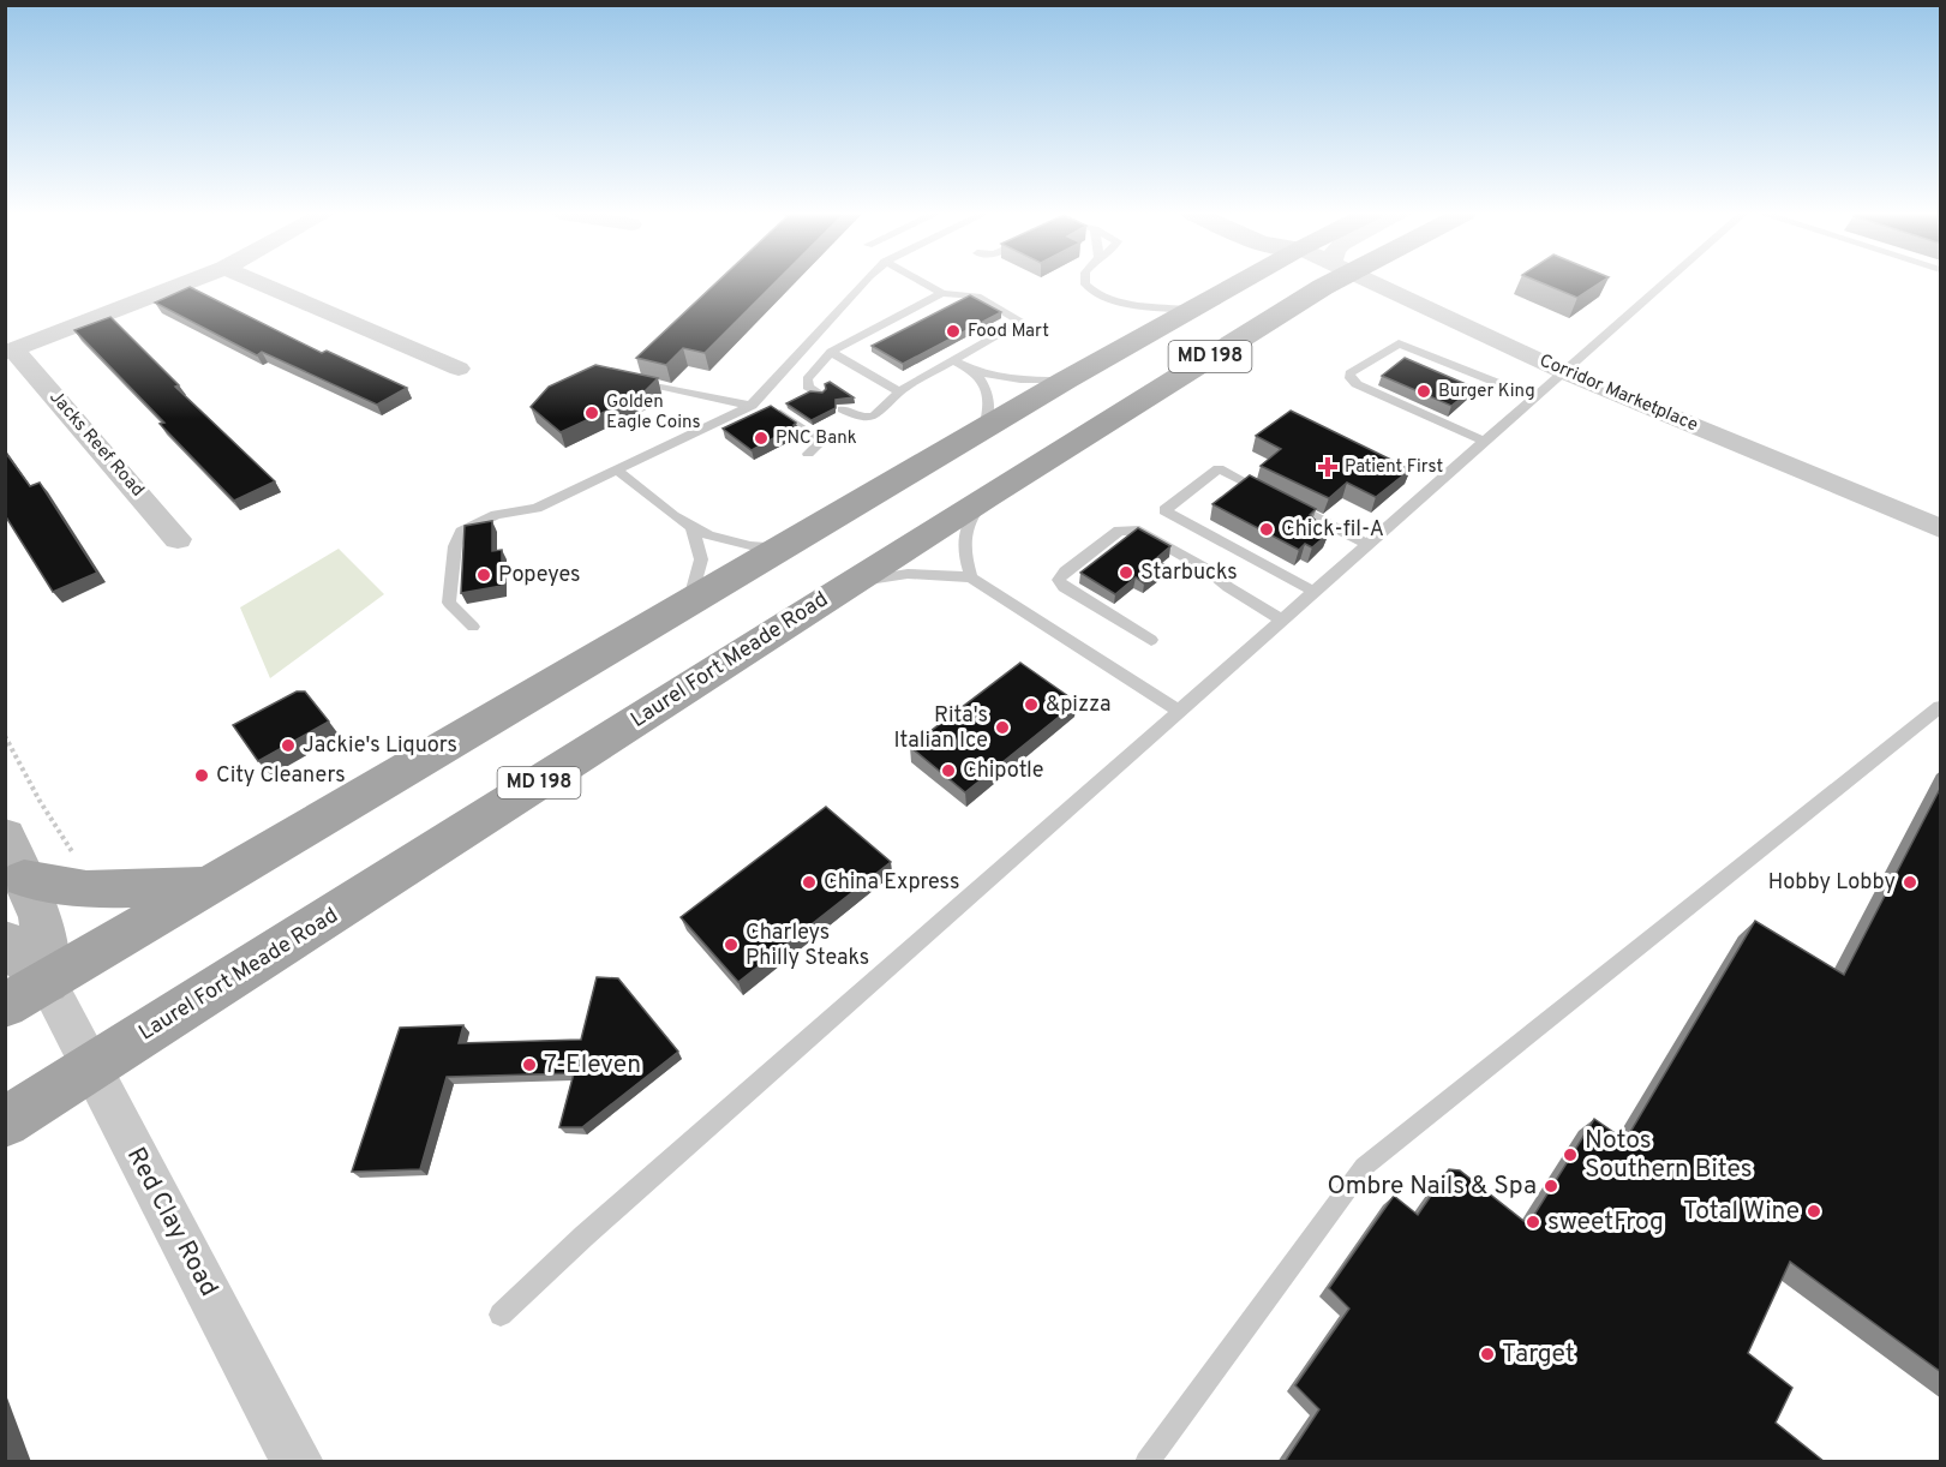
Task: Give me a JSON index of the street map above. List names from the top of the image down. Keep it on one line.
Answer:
{"streets":{"main road":["MD 198","Laurel Fort Meade Road"],"street":["Corridor Marketplace","Jacks Reef Road","Red Clay Road"]},"crossings":[["MD 198","Red Clay Road"],["Laurel Fort Meade Road","Red Clay Road"]],"places":{"other":["Food Mart","Burger King","Golden Eagle Coins","PNC Bank","Chick-fil-A","Starbucks","Popeyes","&pizza","Rita's Italian Ice","Jackie's Liquors","Chipotle","City Cleaners","China Express","Hobby Lobby","Charleys Philly Steaks","7-Eleven","Notos Southern Bites","Ombre Nails & Spa","Total Wine","sweetFrog","Target"],"health":["Patient First"]}}
